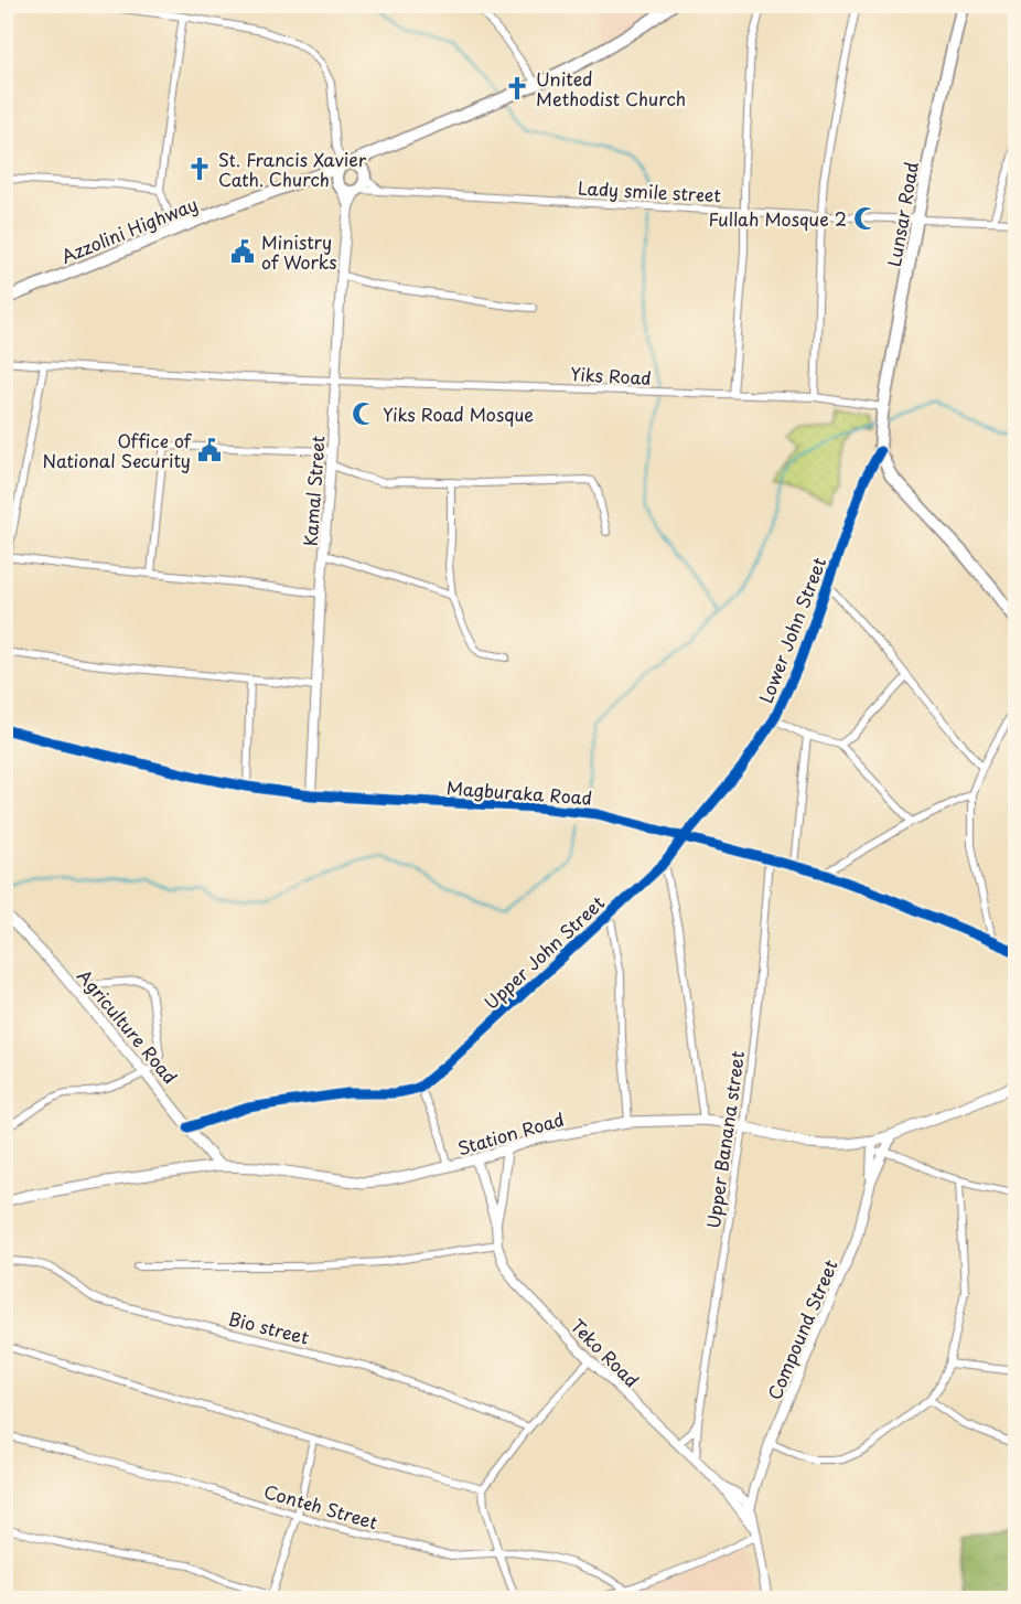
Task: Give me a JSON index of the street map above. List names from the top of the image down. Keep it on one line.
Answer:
{"streets":{"main road":["Lunsar Road","Azzolini Highway","Agriculture Road","Station Road"],"street":["Lady smile street","Yiks Road","Kamal Street","Lower John Street","Magburaka Road","Upper John Street","Upper Banana street","Bio street","Compound Street","Teko Road","Conteh Street"]},"crossings":[["Lady smile street","Lunsar Road"],["Lady smile street","Azzolini Highway"],["Lady smile street","Kamal Street"],["Lunsar Road","Yiks Road"],["Lunsar Road","Lower John Street"],["Azzolini Highway","Kamal Street"],["Yiks Road","Kamal Street"],["Kamal Street","Magburaka Road"],["Lower John Street","Magburaka Road"],["Lower John Street","Upper John Street"],["Magburaka Road","Upper John Street"],["Magburaka Road","Upper Banana street"],["Agriculture Road","Station Road"],["Station Road","Upper Banana street"],["Station Road","Compound Street"],["Station Road","Teko Road"],["Upper Banana street","Teko Road"],["Compound Street","Teko Road"]],"places":{"church":["United Methodist Church","St. Francis Xavier Cath. Church"],"mosque":["Fullah Mosque 2","Yiks Road Mosque"],"public building":["Ministry of Works","Office of National Security"]}}
